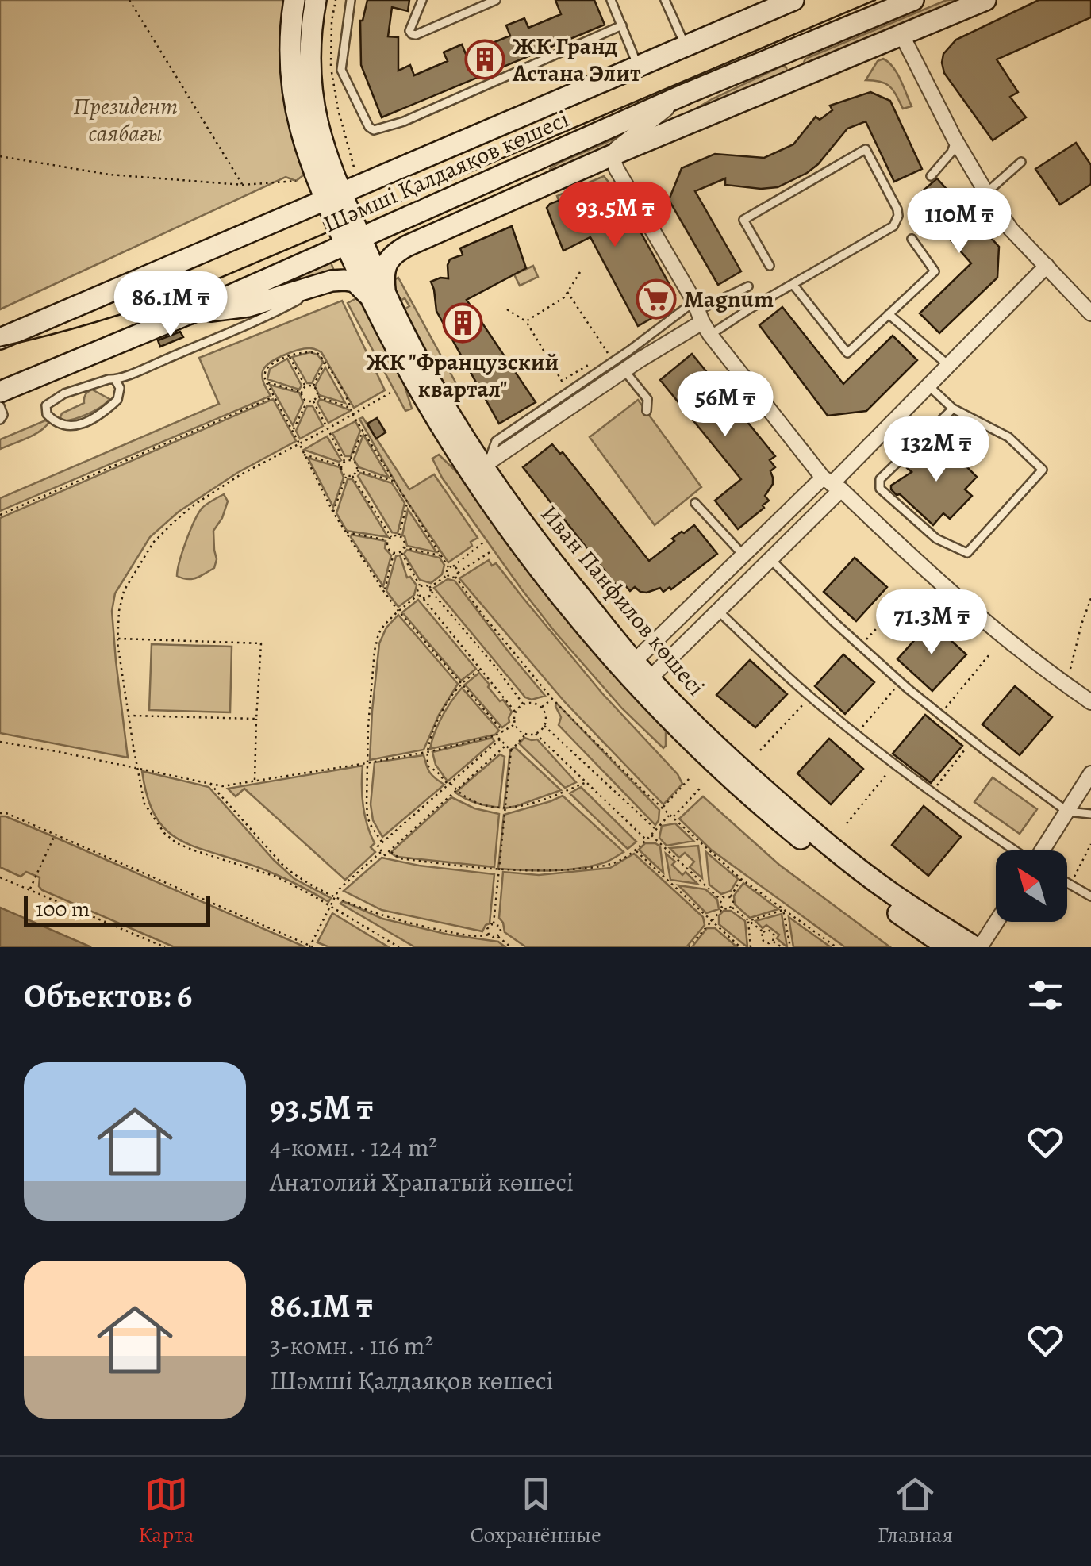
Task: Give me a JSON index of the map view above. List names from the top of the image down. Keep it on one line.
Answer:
{"streets":{"main road":["Шәмші Қалдаяқов көшесі","Иван Панфилов көшесі"]},"crossings":[["Шәмші Қалдаяқов көшесі","Иван Панфилов көшесі"]],"parks":["Президент саябағы"],"places":{"building":["ЖК Гранд Астана Элит","ЖК \"Французский квартал\""],"supermarket":["Magnum"]},"scale_bar":"100 m","north":"top left","page":{"price":["93.5M ₸","110M ₸","86.1M ₸","56M ₸","132M ₸","71.3M ₸"],"scale":"100 m","heading":"Объектов: 6","list":[{"name":"93.5M ₸","note":"4-комн. · 124 m² · Анатолий Храпатый көшесі"},{"name":"86.1M ₸","note":"3-комн. · 116 m² · Шәмші Қалдаяқов көшесі"}],"tabs":["Карта","Сохранённые","Главная"]}}
